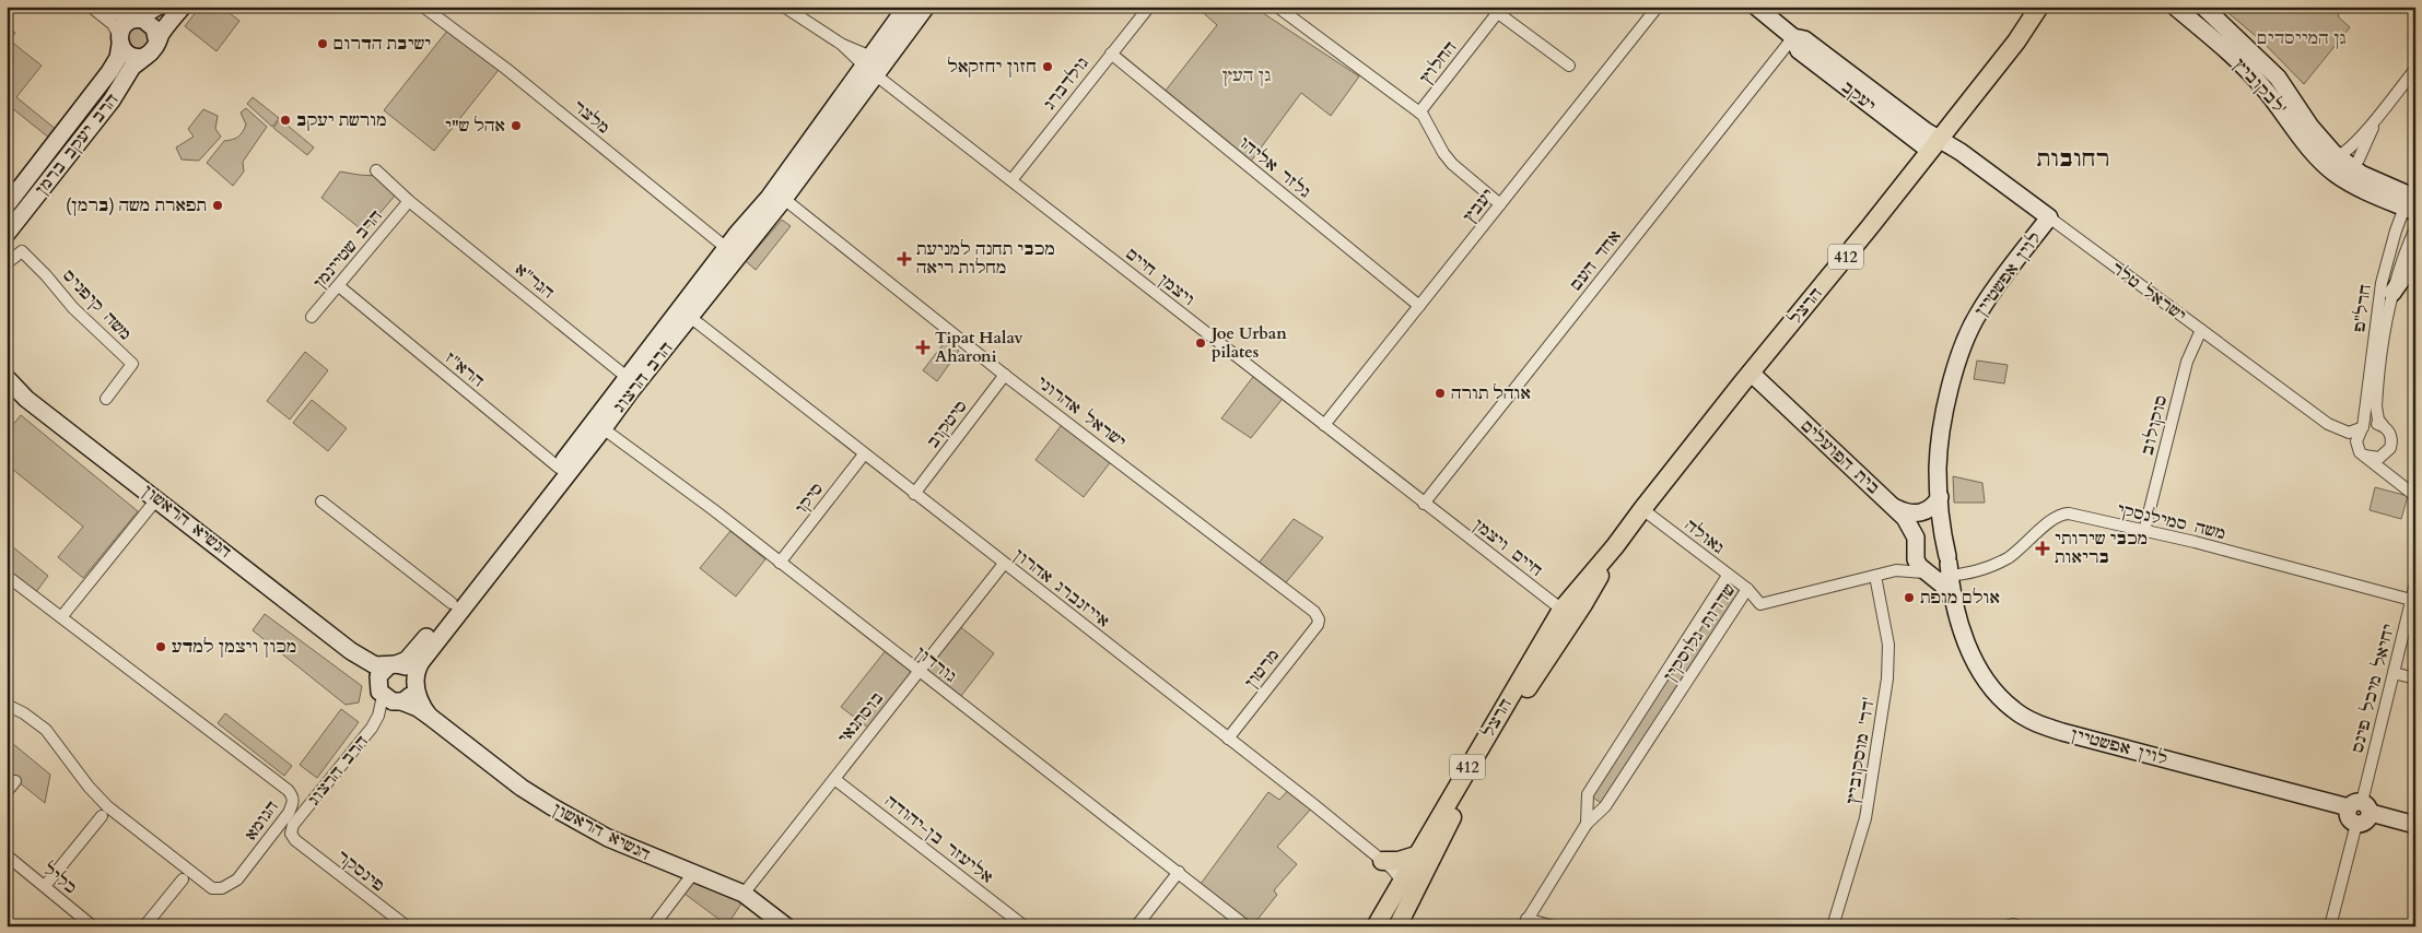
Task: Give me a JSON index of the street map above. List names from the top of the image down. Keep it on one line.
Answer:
{"streets":{"main road":["412","הרצל"],"street":["החלוץ","גולדברג","לבקוביץ'","יעקב","מלצר","הרב יעקב ברמן","גלזר אליהו","יעבץ","הרב שטיינמן","אחד העם","לוין אפשטיין","ויצמן חיים","הגר\"א","ישראל טלר","משה קיפניס","חרל\"פ","הרא\"ז","הרב הרצוג","ישראל אהרוני","סיטקוב","סוקולוב","בית הפועלים","סיקו","הנשיא הראשון","משה סמילנסקי","גאולה","חיים ויצמן","אייזנברג אהרון","שדרות גלוסקין","גורדון","מרטון","יחיאל מיכל פינס","בוסתנאי","דר' מוסקוביץ'","הגומא","אליעזר בן-יהודה","פינסקר","כליל"]},"crossings":[["גולדברג","גלזר אליהו"],["גולדברג","ויצמן חיים"],["לבקוביץ'","חרל\"פ"],["יעקב","אחד העם"],["יעקב","ישראל טלר"],["יעקב","הרצל"],["מלצר","הרב הרצוג"],["גלזר אליהו","יעבץ"],["יעבץ","ויצמן חיים"],["הרב שטיינמן","הגר\"א"],["הרב שטיינמן","הרא\"ז"],["אחד העם","ויצמן חיים"],["אחד העם","חיים ויצמן"],["לוין אפשטיין","ישראל טלר"],["לוין אפשטיין","בית הפועלים"],["לוין אפשטיין","משה סמילנסקי"],["לוין אפשטיין","שדרות גלוסקין"],["לוין אפשטיין","יחיאל מיכל פינס"],["ויצמן חיים","הרב הרצוג"],["ויצמן חיים","חיים ויצמן"],["הגר\"א","הרב הרצוג"],["ישראל טלר","הרצל"],["ישראל טלר","חרל\"פ"],["ישראל טלר","סוקולוב"],["הרצל","בית הפועלים"],["הרצל","גאולה"],["הרצל","חיים ויצמן"],["הרצל","אייזנברג אהרון"],["הרא\"ז","הרב הרצוג"],["הרב הרצוג","ישראל אהרוני"],["הרב הרצוג","הנשיא הראשון"],["הרב הרצוג","אייזנברג אהרון"],["הרב הרצוג","גורדון"],["הרב הרצוג","פינסקר"],["ישראל אהרוני","סיטקוב"],["ישראל אהרוני","מרטון"],["סיטקוב","אייזנברג אהרון"],["סוקולוב","משה סמילנסקי"],["בית הפועלים","משה סמילנסקי"],["בית הפועלים","שדרות גלוסקין"],["סיקו","אייזנברג אהרון"],["סיקו","גורדון"],["הנשיא הראשון","בוסתנאי"],["משה סמילנסקי","שדרות גלוסקין"],["משה סמילנסקי","יחיאל מיכל פינס"],["גאולה","שדרות גלוסקין"],["אייזנברג אהרון","מרטון"],["אייזנברג אהרון","בוסתנאי"],["שדרות גלוסקין","דר' מוסקוביץ'"],["גורדון","בוסתנאי"],["בוסתנאי","אליעזר בן-יהודה"]],"districts":["רחובות"],"parks":["גן המייסדים","גן העץ"],"places":{"other":["ישיבת הדרום","חזון יחזקאל","מורשת יעקב","אהל ש\"י","תפארת משה (ברמן)","Joe Urban pilates","אוהל תורה","אולם מופת","מכון ויצמן למדע"],"health":["מכבי תחנה למניעת מחלות ריאה","Tipat Halav Aharoni","מכבי שירותי בריאות"]}}
